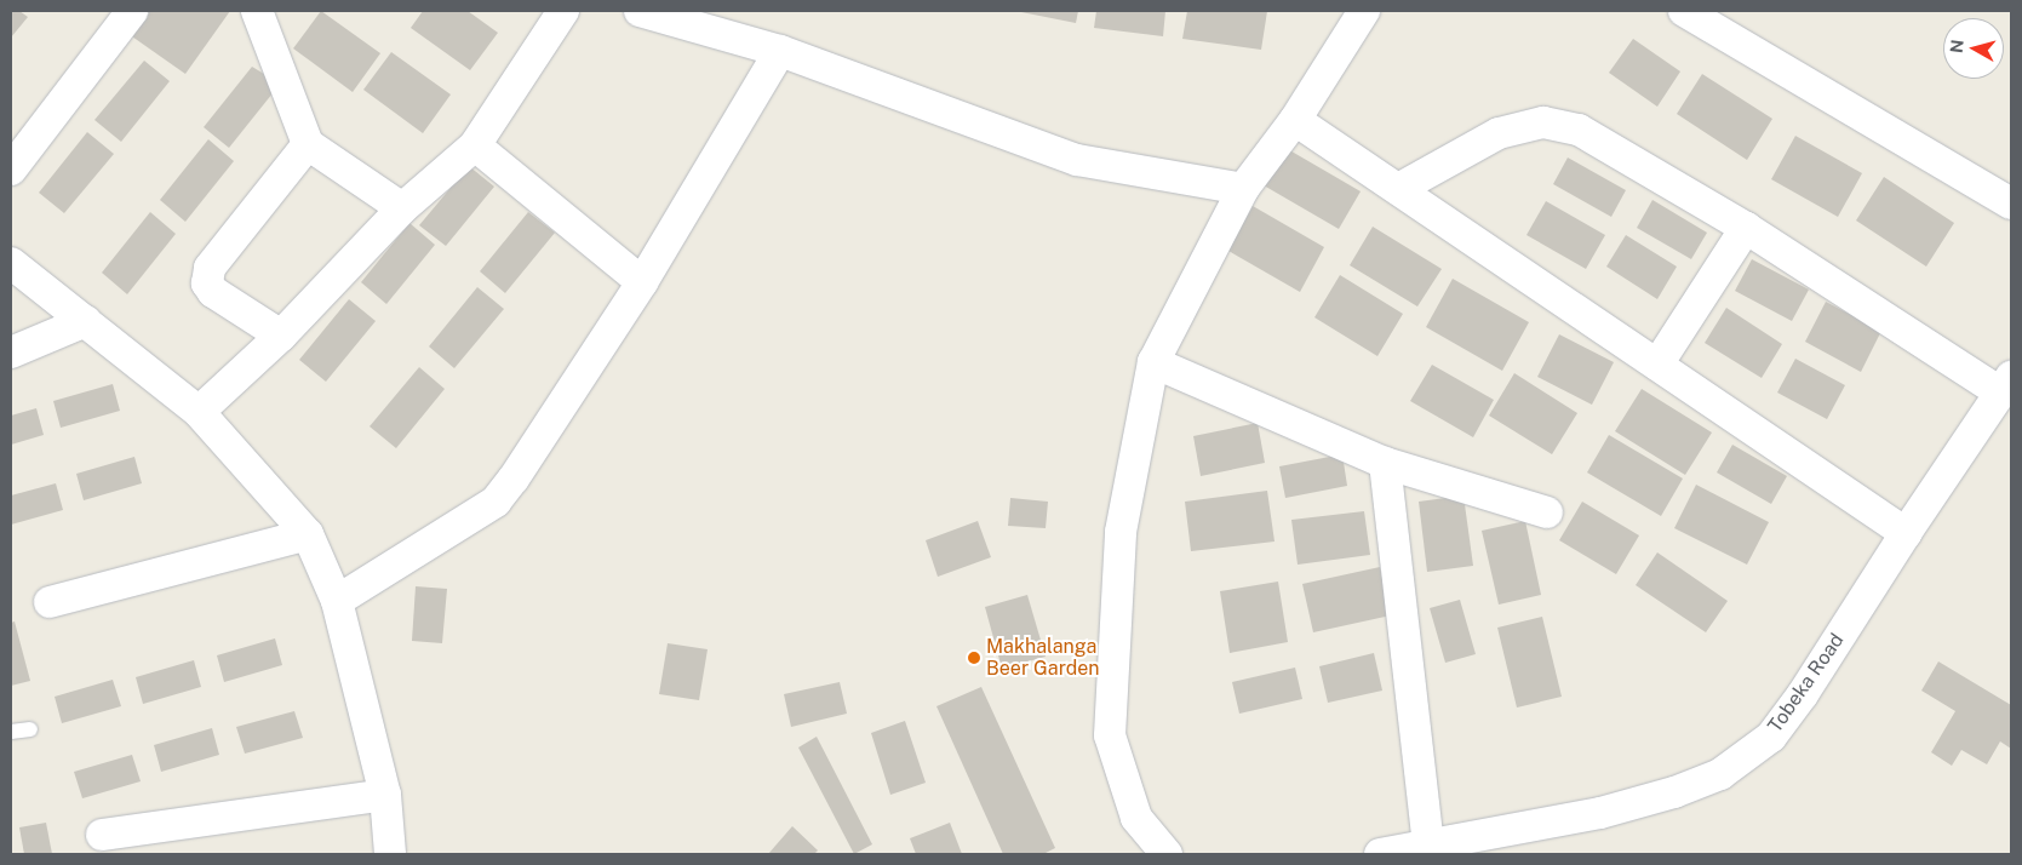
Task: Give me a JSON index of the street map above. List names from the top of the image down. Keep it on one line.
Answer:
{"streets":{"street":["Tobeka Road"]},"places":["Makhalanga Beer Garden"],"north":"left"}
